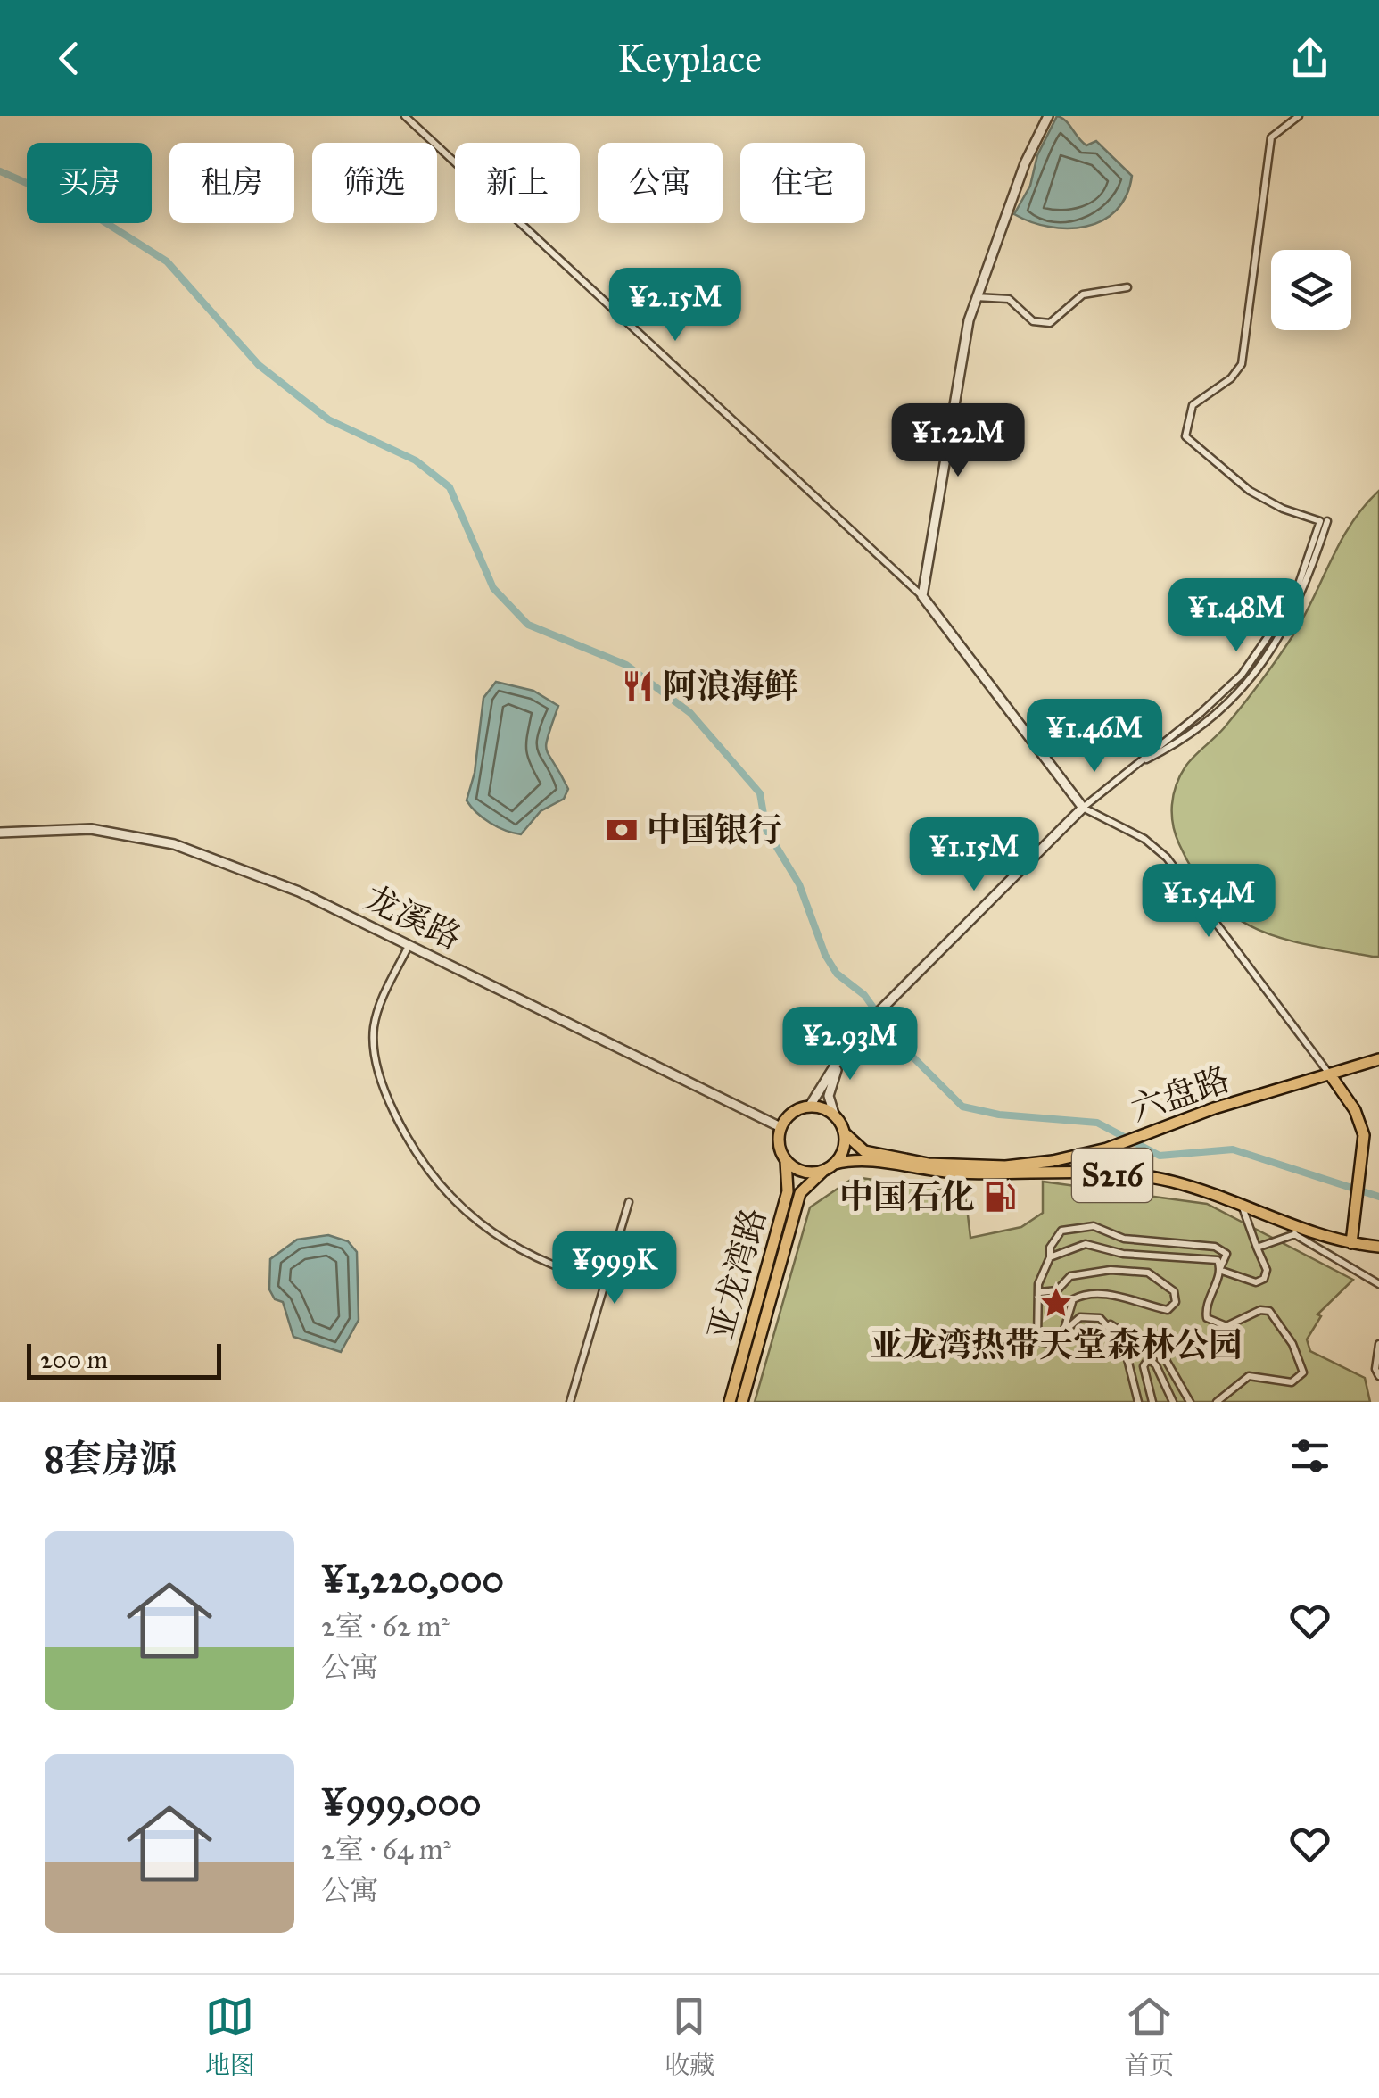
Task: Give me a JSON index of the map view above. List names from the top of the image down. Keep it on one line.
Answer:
{"streets":{"main road":["六盘路","S216","亚龙湾路"],"street":["龙溪路"]},"crossings":[["龙溪路","六盘路"],["龙溪路","S216"],["龙溪路","亚龙湾路"],["六盘路","S216"],["六盘路","亚龙湾路"],["S216","亚龙湾路"]],"places":{"restaurant":["阿浪海鲜"],"bank":["中国银行"],"fuel station":["中国石化"],"place":["亚龙湾热带天堂森林公园"]},"scale_bar":"200 m","page":{"header":"Keyplace","chip":["买房","租房","筛选","新上","公寓","住宅"],"price":["¥2.15M","¥1.22M","¥1.48M","¥1.46M","¥1.15M","¥1.54M","¥2.93M","¥999K"],"scale":"200 m","heading":"8套房源","list":[{"name":"¥1,220,000","note":"2室 · 62 m² · 公寓"},{"name":"¥999,000","note":"2室 · 64 m² · 公寓"}],"tabs":["地图","收藏","首页"]}}
